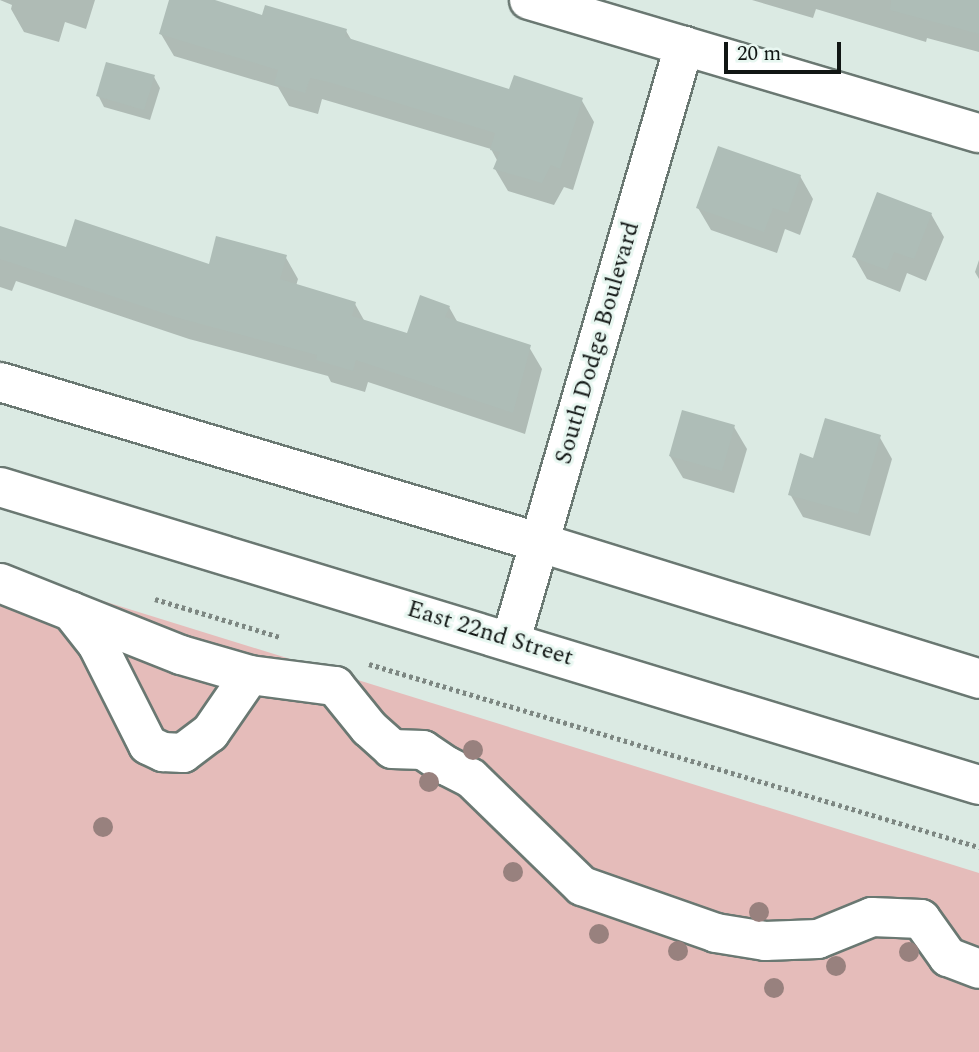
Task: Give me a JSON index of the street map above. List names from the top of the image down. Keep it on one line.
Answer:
{"streets":{"main road":["South Dodge Boulevard","East 22nd Street"]},"crossings":[["South Dodge Boulevard","East 22nd Street"]],"scale_bar":"20 m"}
